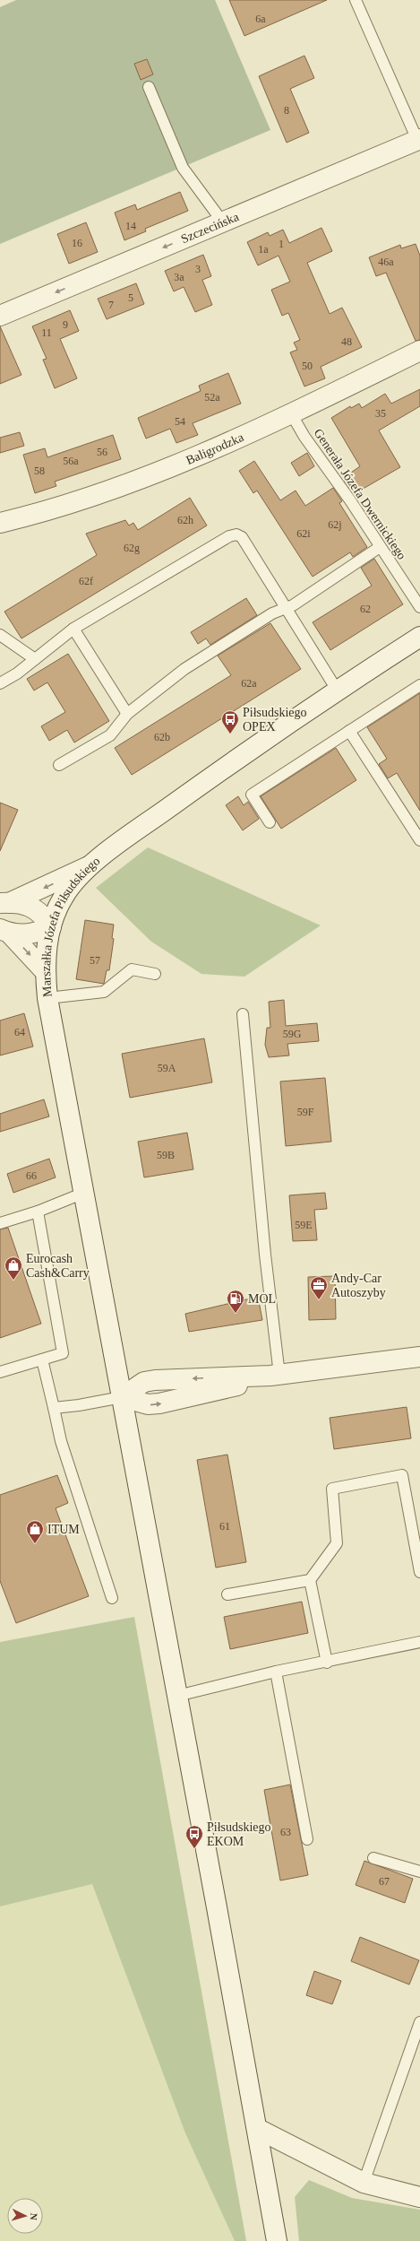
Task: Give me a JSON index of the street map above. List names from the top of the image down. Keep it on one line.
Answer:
{"streets":{"main road":["Szczecińska","Baligrodzka","Marszałka Józefa Piłsudskiego"],"lane":["Generała Józefa Dwernickiego"]},"crossings":[["Baligrodzka","Generała Józefa Dwernickiego"]],"one_way":["Szczecińska"],"places":{"bus stop":["Piłsudskiego OPEX","Piłsudskiego EKOM"],"shop":["Eurocash Cash&Carry","ITUM"],"office":["Andy-Car Autoszyby"],"fuel station":["MOL"]},"house_numbers":["6a","8","14","16","1","1a","46a","3","3a","5","7","9","11","48","50","52a","35","54","56","56a","58","62h","62j","62i","62g","62f","62","62a","62b","57","64","59G","59A","59F","59B","66","59E","61","63","67"],"north":"right"}
